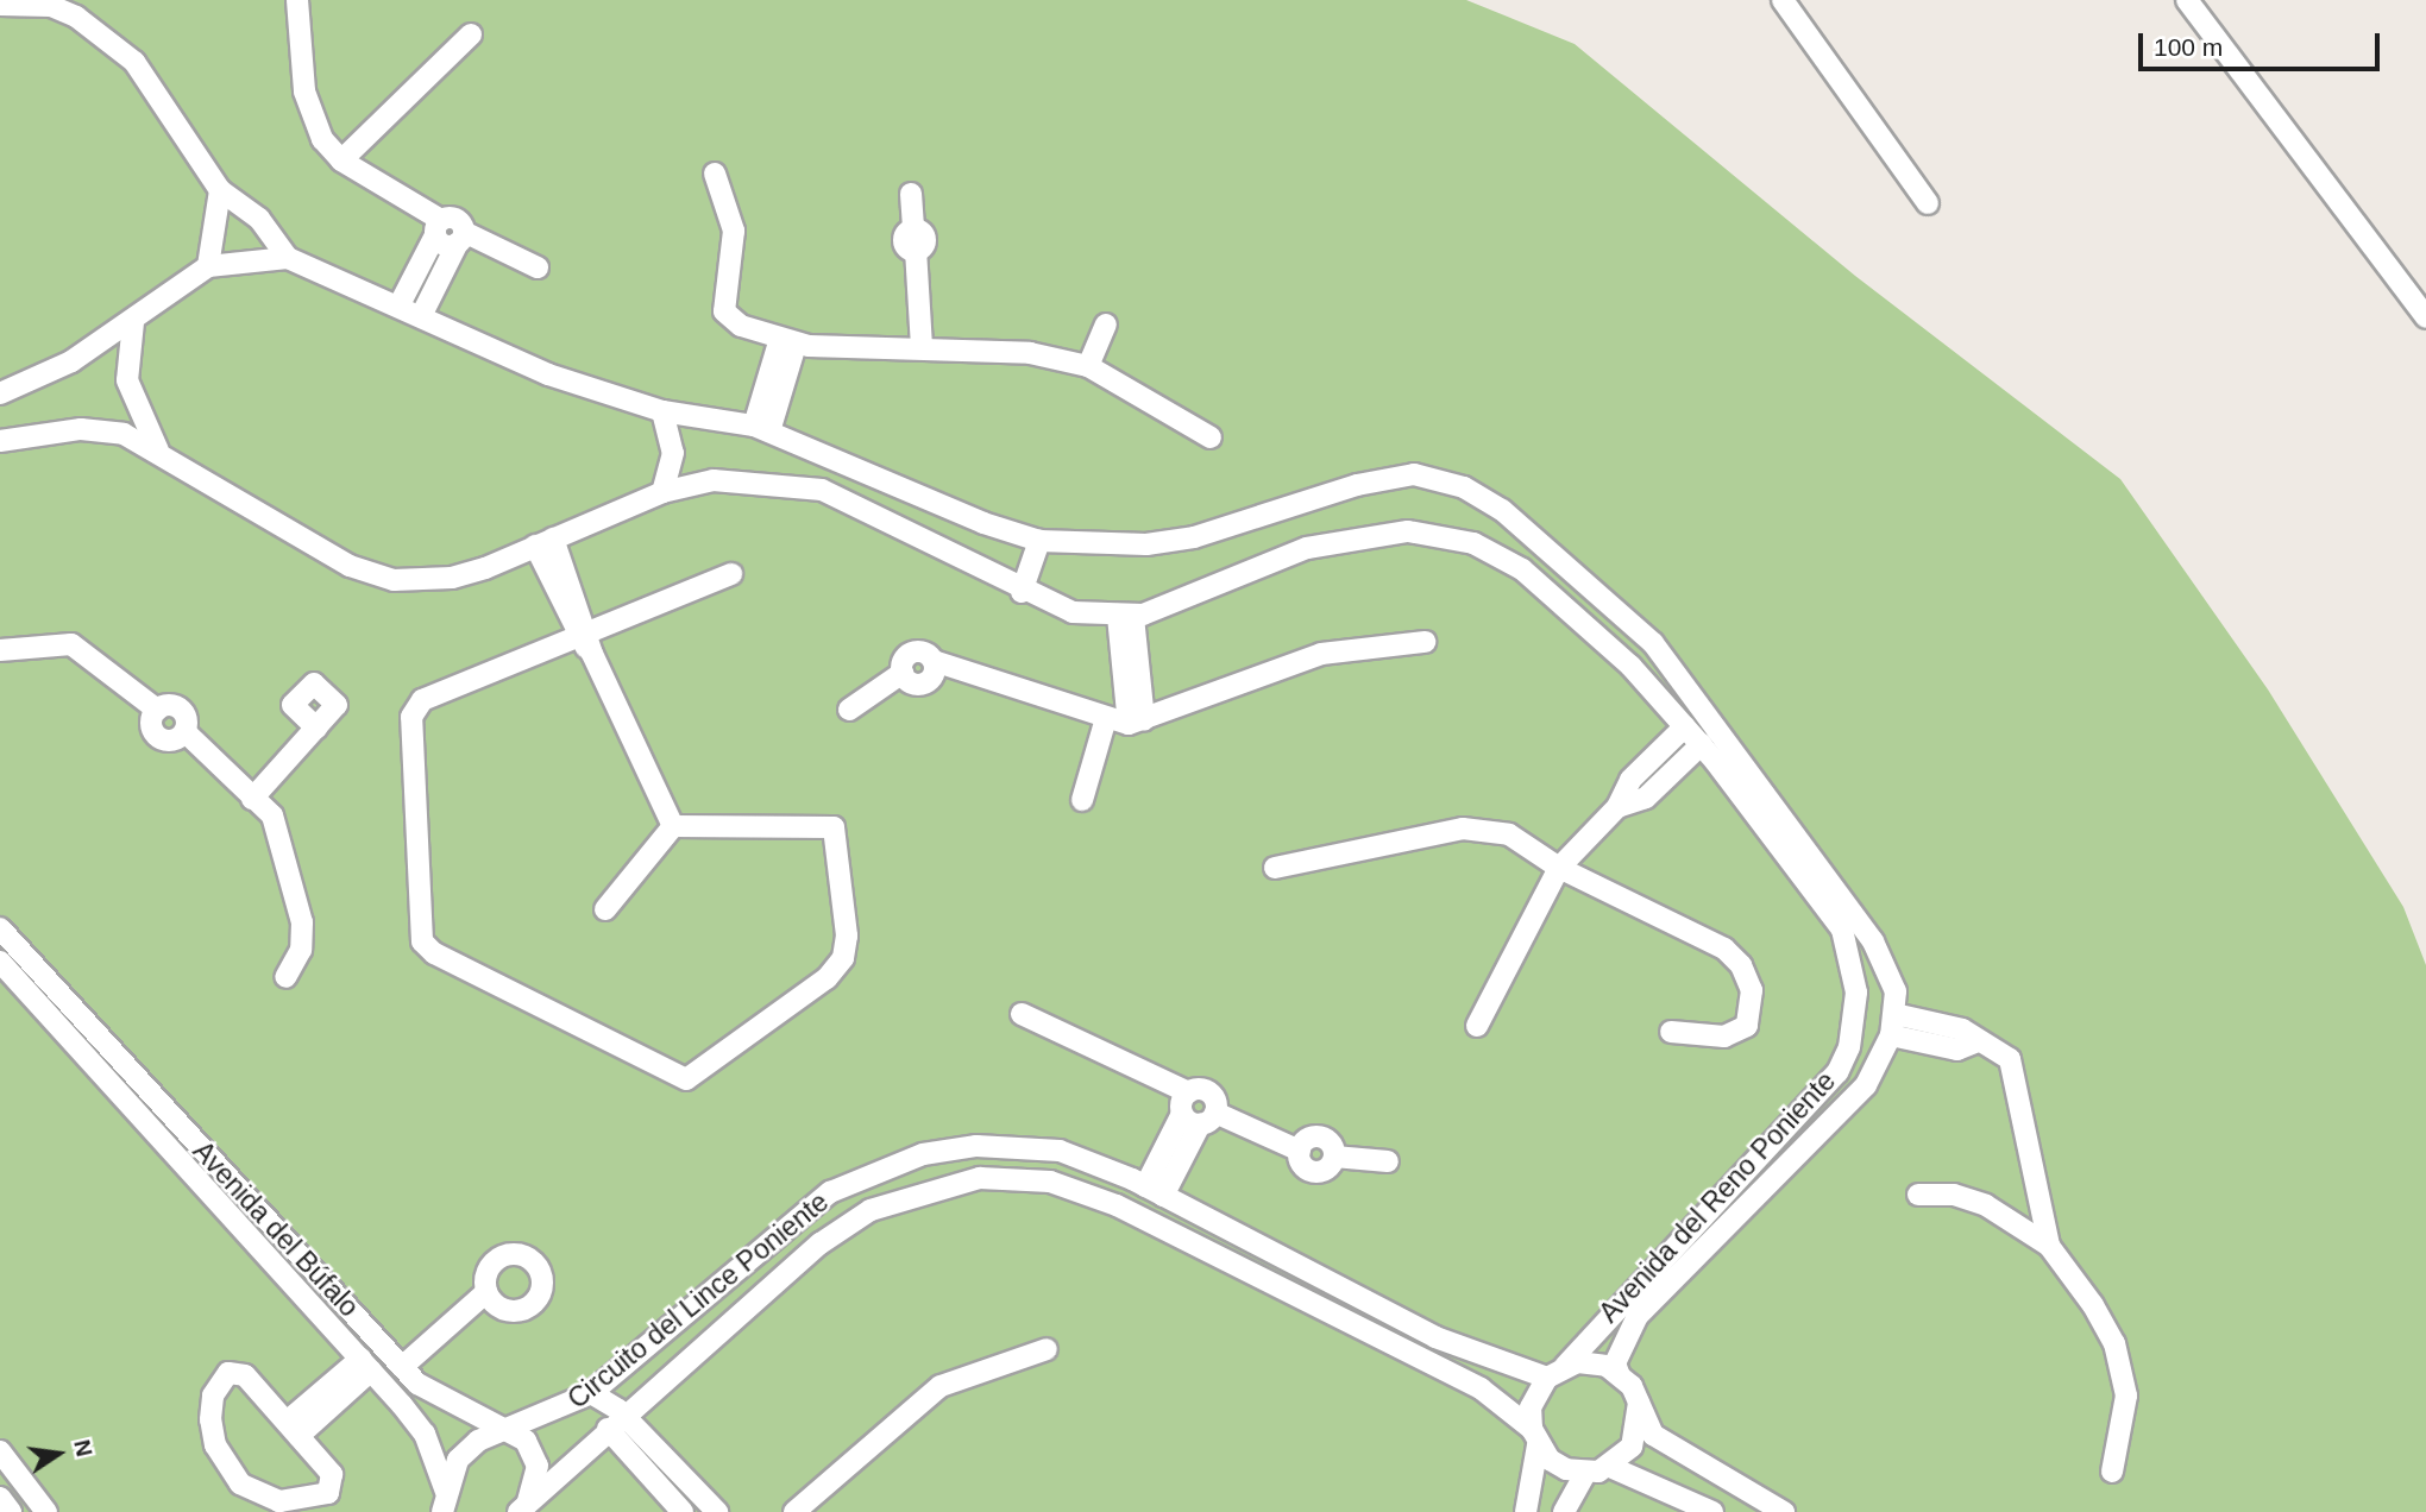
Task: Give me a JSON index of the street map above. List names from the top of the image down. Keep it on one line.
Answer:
{"streets":{"street":["Avenida del Reno Poniente","Avenida del Búfalo","Circuito del Lince Poniente"]},"crossings":[["Avenida del Reno Poniente","Circuito del Lince Poniente"],["Avenida del Búfalo","Circuito del Lince Poniente"]],"scale_bar":"100 m","north":"right"}
